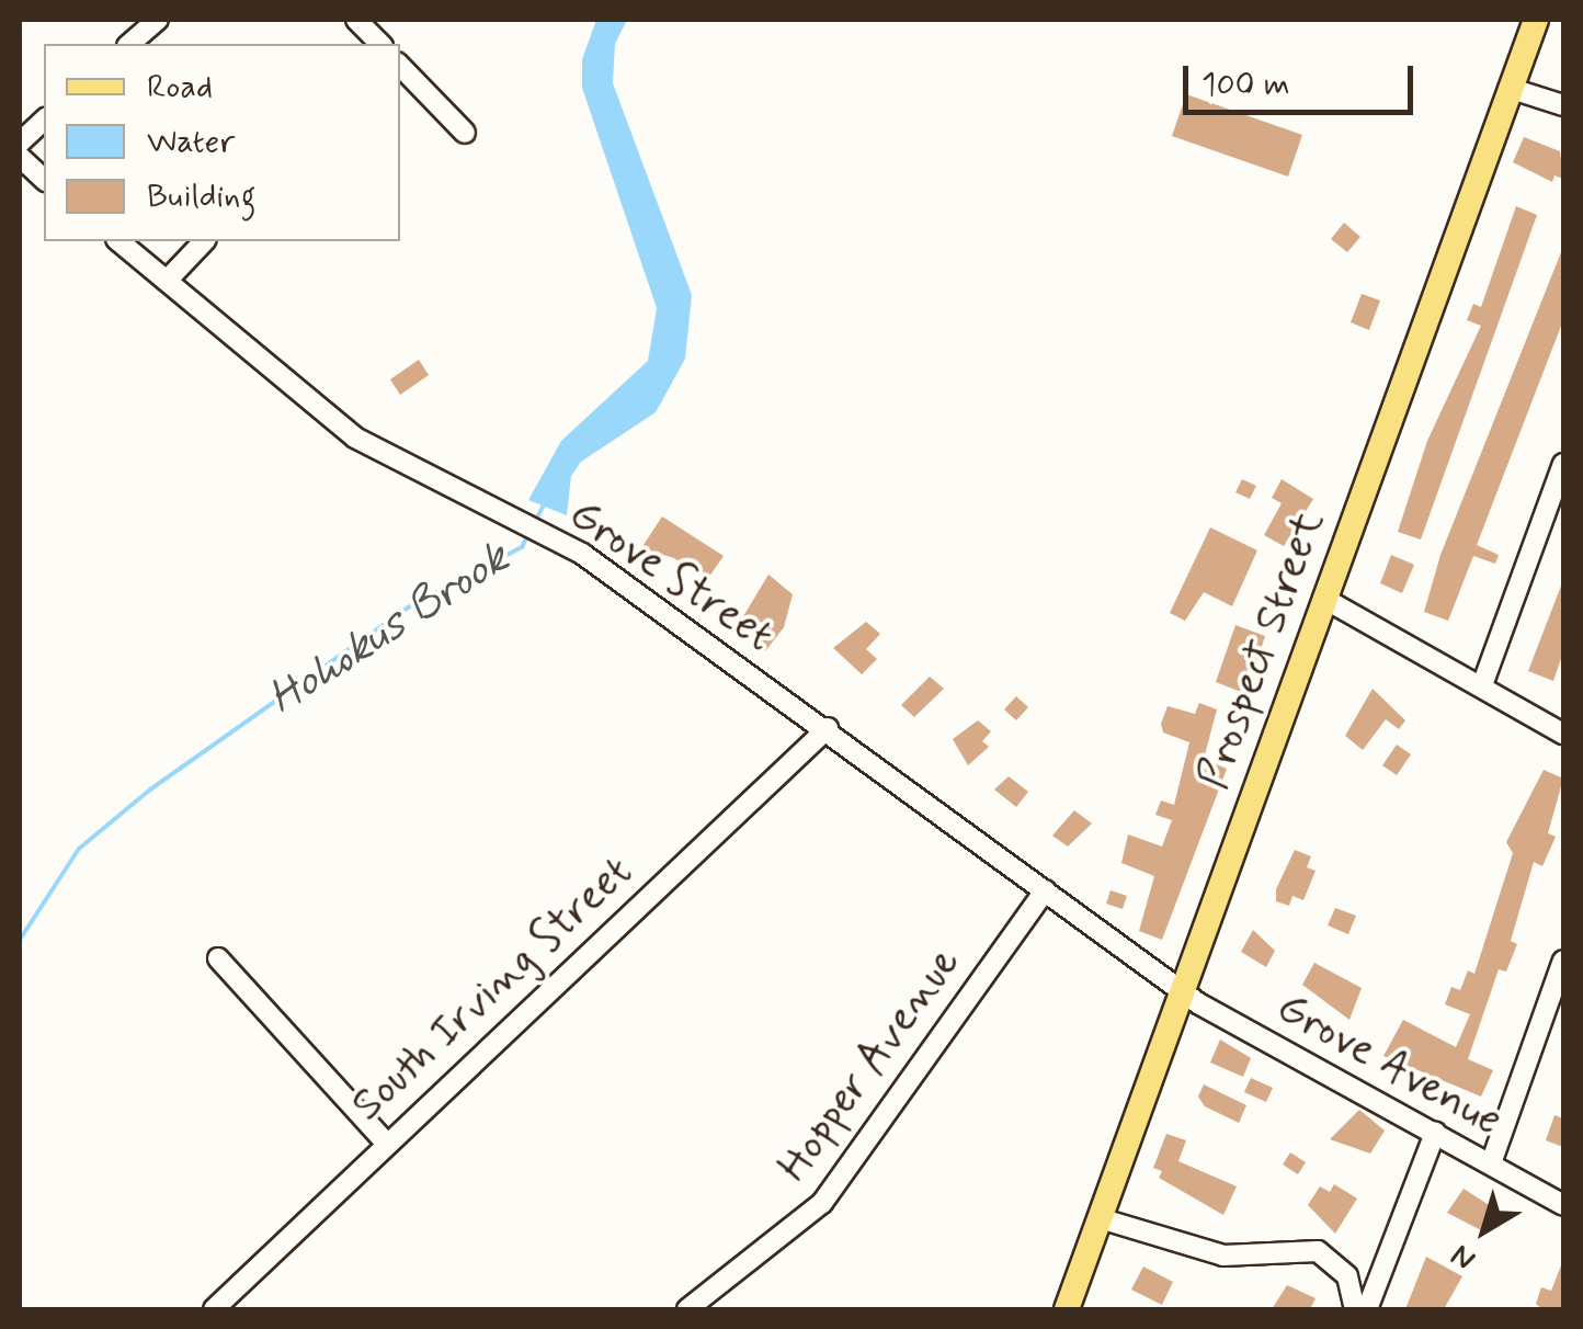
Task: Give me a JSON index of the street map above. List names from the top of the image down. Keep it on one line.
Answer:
{"streets":{"main road":["Prospect Street"],"street":["Grove Street","South Irving Street","Hopper Avenue","Grove Avenue"]},"crossings":[["Grove Street","Prospect Street"],["Grove Street","South Irving Street"],["Grove Street","Hopper Avenue"],["Grove Street","Grove Avenue"],["Prospect Street","Grove Avenue"]],"water":["Hohokus Brook"],"legend":["Road","Water","Building"],"scale_bar":"100 m","north":"bottom left"}
